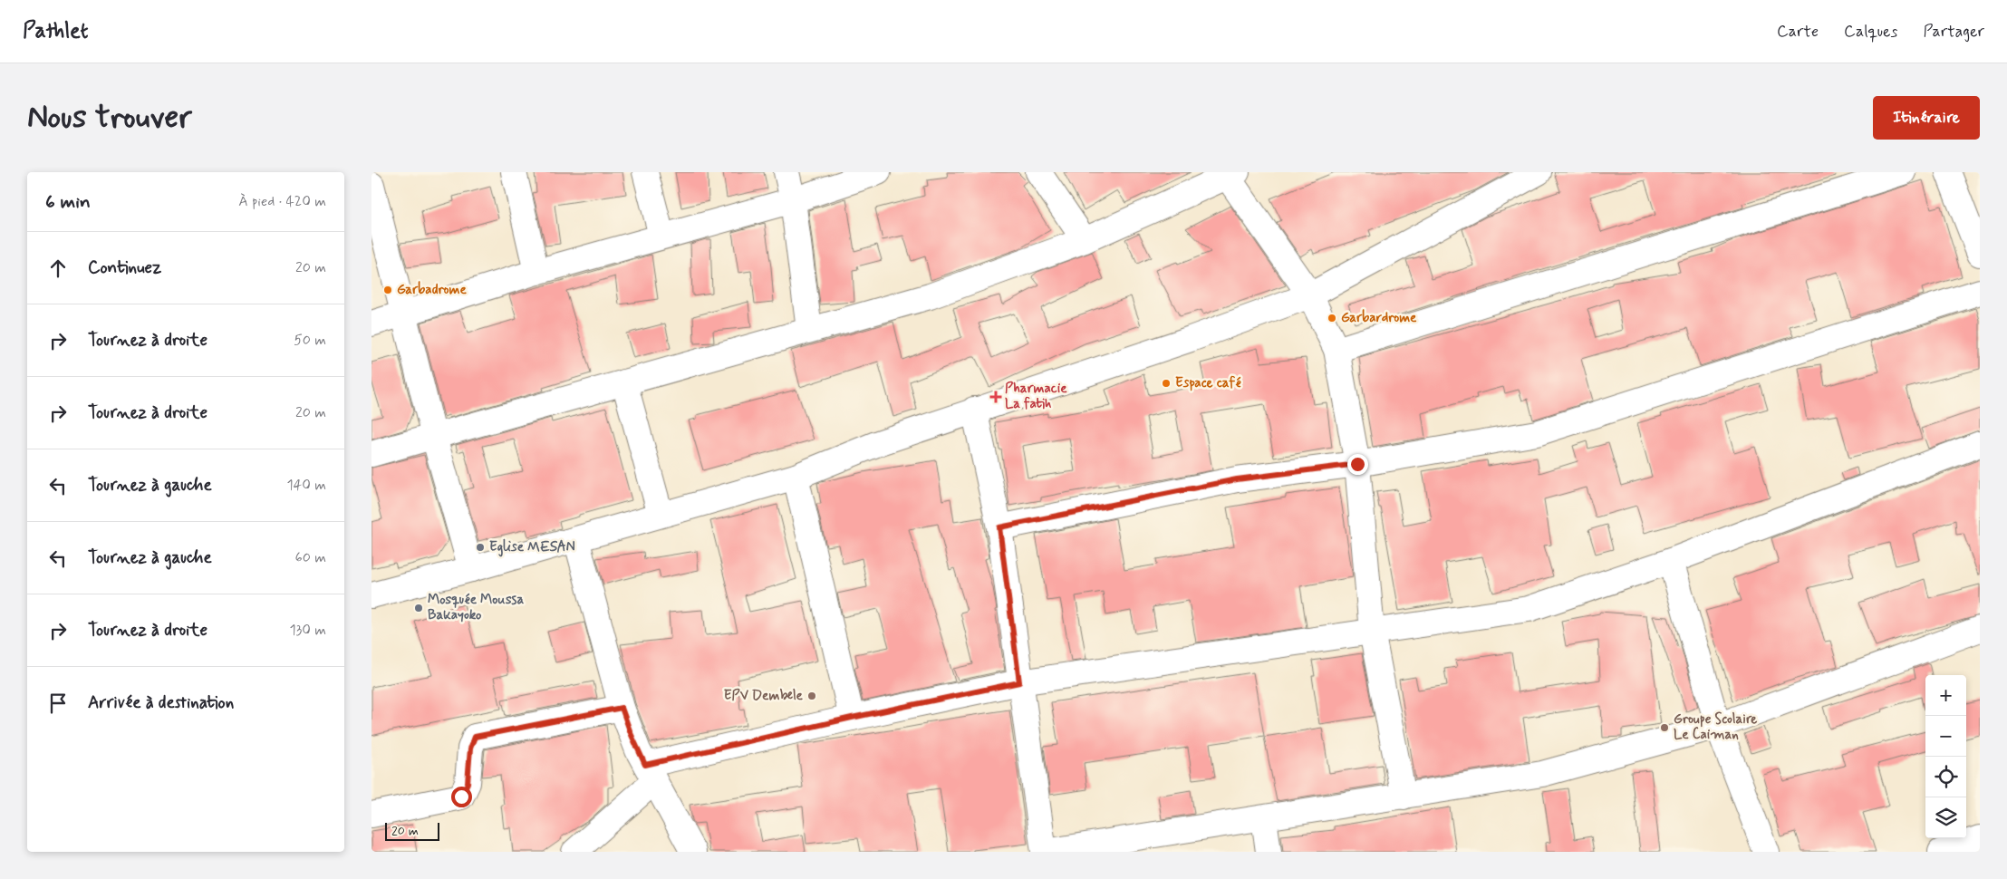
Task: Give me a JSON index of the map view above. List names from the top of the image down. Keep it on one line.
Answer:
{"places":{"other":["Garbadrome","Garbardrome","Espace café","Eglise MESAN","Mosquée Moussa Bakayoko","EPV Dembele","Groupe Scolaire Le Caiman"],"health":["Pharmacie La fatih"]},"scale_bar":"20 m","page":{"header":"Pathlet","nav":["Carte","Calques","Partager"],"buttons":"Itinéraire","title":"Nous trouver","heading":["6 min","À pied · 420 m"],"list":[["Continuez","20 m"],["Tournez à droite","50 m"],["Tournez à droite","20 m"],["Tournez à gauche","140 m"],["Tournez à gauche","60 m"],["Tournez à droite","130 m"],"Arrivée à destination"],"map_buttons":["+","−"],"scale":"20 m"}}
